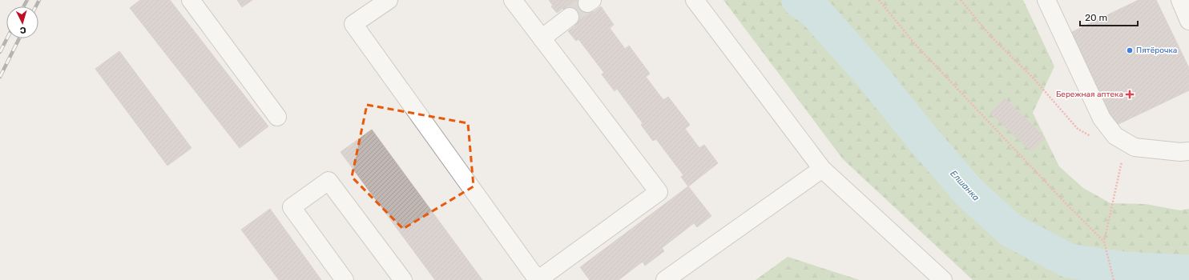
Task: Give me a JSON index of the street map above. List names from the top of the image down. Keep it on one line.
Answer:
{"water":["Елшанка"],"places":{"other":["Пятёрочка"],"health":["Бережная аптека"]},"scale_bar":"20 m","north":"bottom"}
